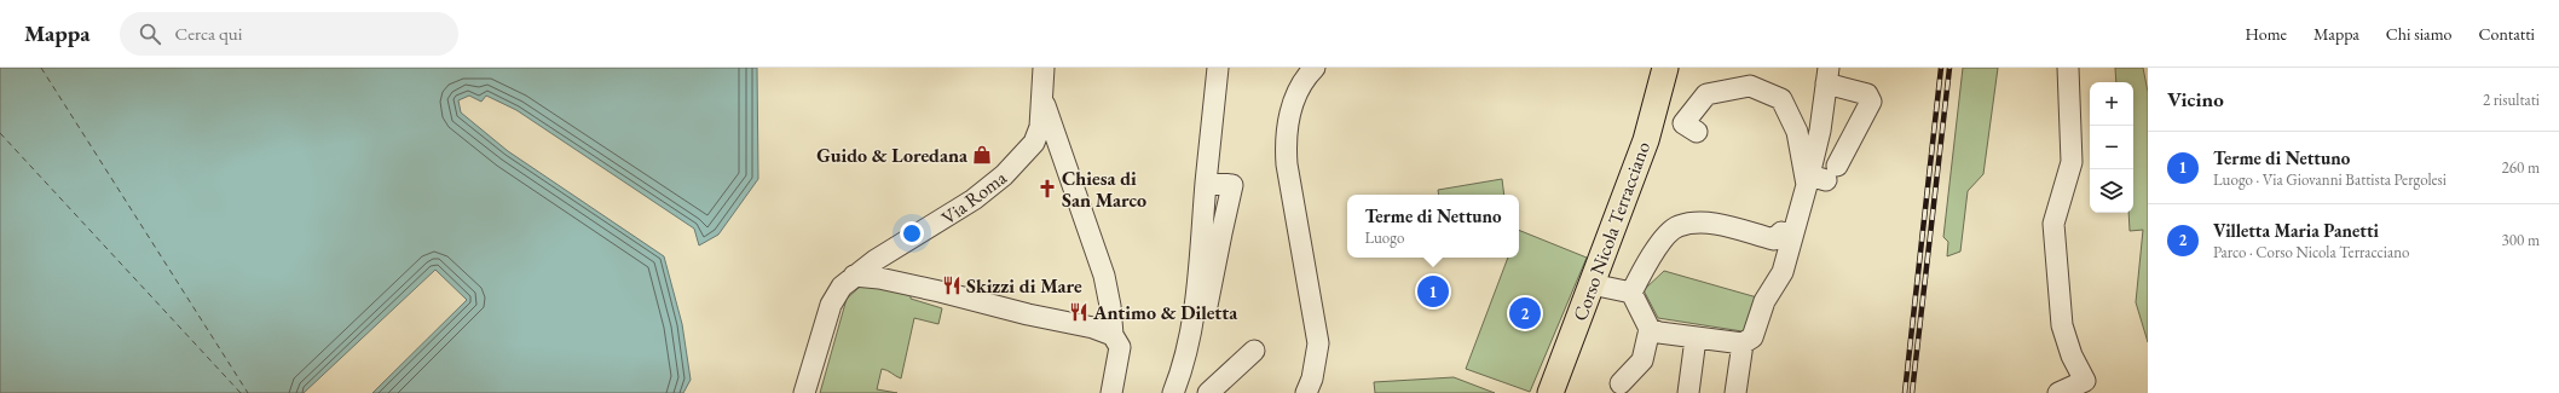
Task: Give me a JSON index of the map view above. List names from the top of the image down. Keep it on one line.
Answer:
{"streets":{"main road":["Corso Nicola Terracciano"],"street":["Via Roma"]},"places":{"shop":["Guido & Loredana"],"church":["Chiesa di San Marco"],"restaurant":["Skizzi di Mare","Antimo & Diletta"]},"page":{"header":"Mappa","search":"Cerca qui","nav":["Home","Mappa","Chi siamo","Contatti"],"heading":["Vicino","2 risultati"],"map_buttons":["+","−"],"list":[{"mark":"1","name":"Terme di Nettuno","note":"Luogo · Via Giovanni Battista Pergolesi","value":"260 m"},{"mark":"2","name":"Villetta Maria Panetti","note":"Parco · Corso Nicola Terracciano","value":"300 m"}],"popup":["Terme di Nettuno","Luogo"],"pins":["1","2"]}}
